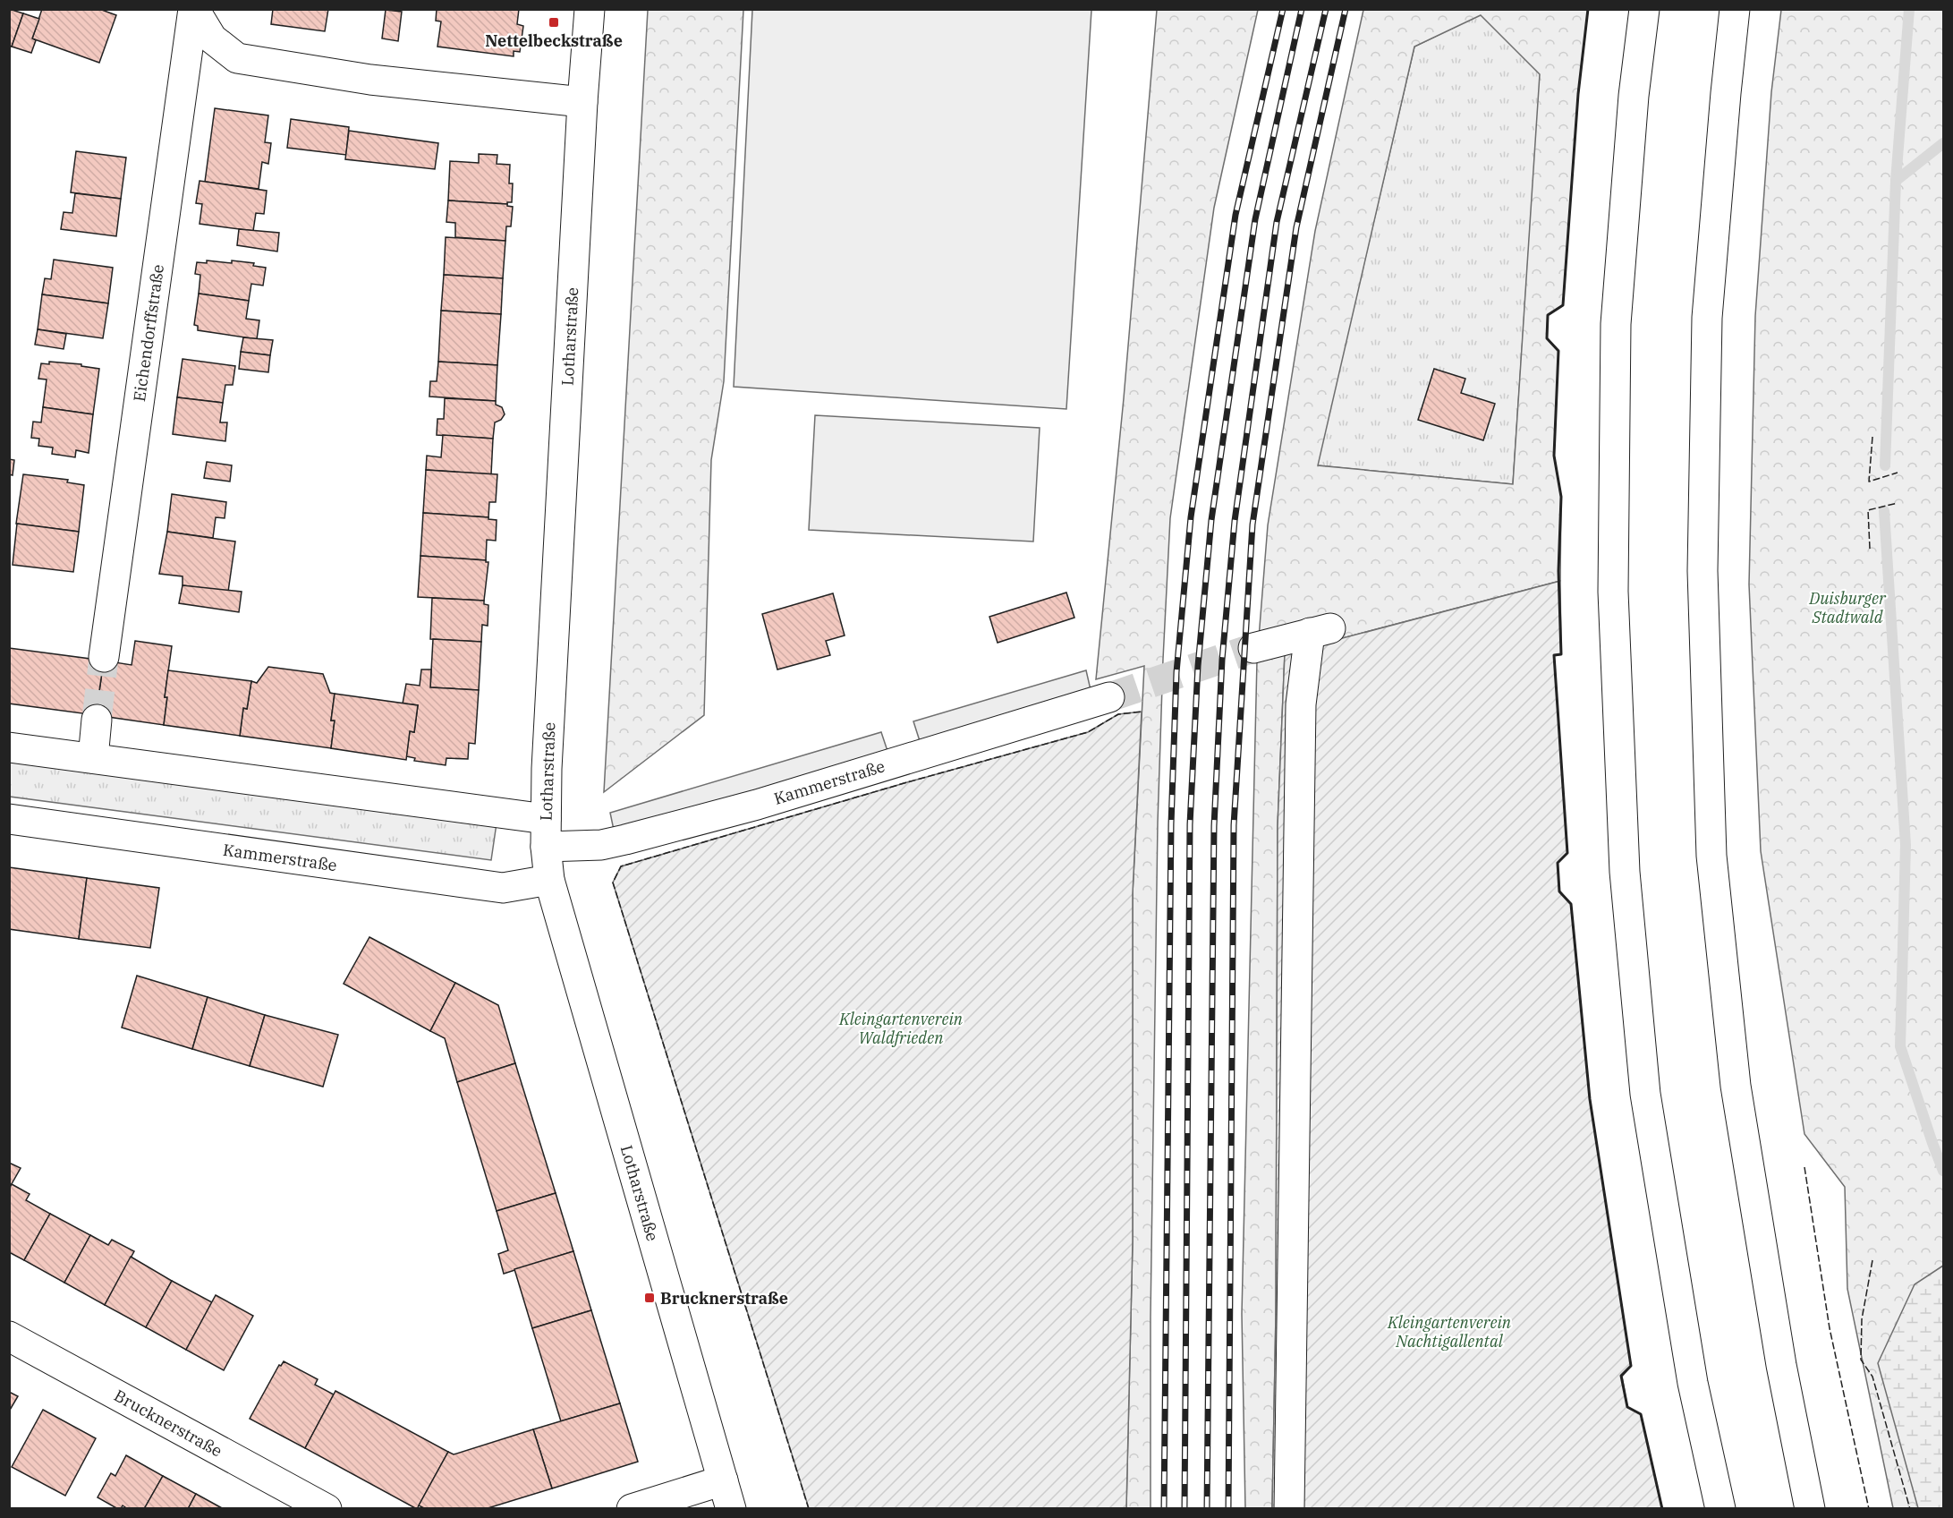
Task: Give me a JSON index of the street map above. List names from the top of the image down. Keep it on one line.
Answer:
{"streets":{"main road":["Eichendorffstraße","Lotharstraße","Kammerstraße","Brucknerstraße"]},"crossings":[["Lotharstraße","Kammerstraße"]],"parks":["Duisburger Stadtwald","Kleingartenverein Waldfrieden","Kleingartenverein Nachtigallental"],"places":{"transit":["Nettelbeckstraße","Brucknerstraße"]}}
